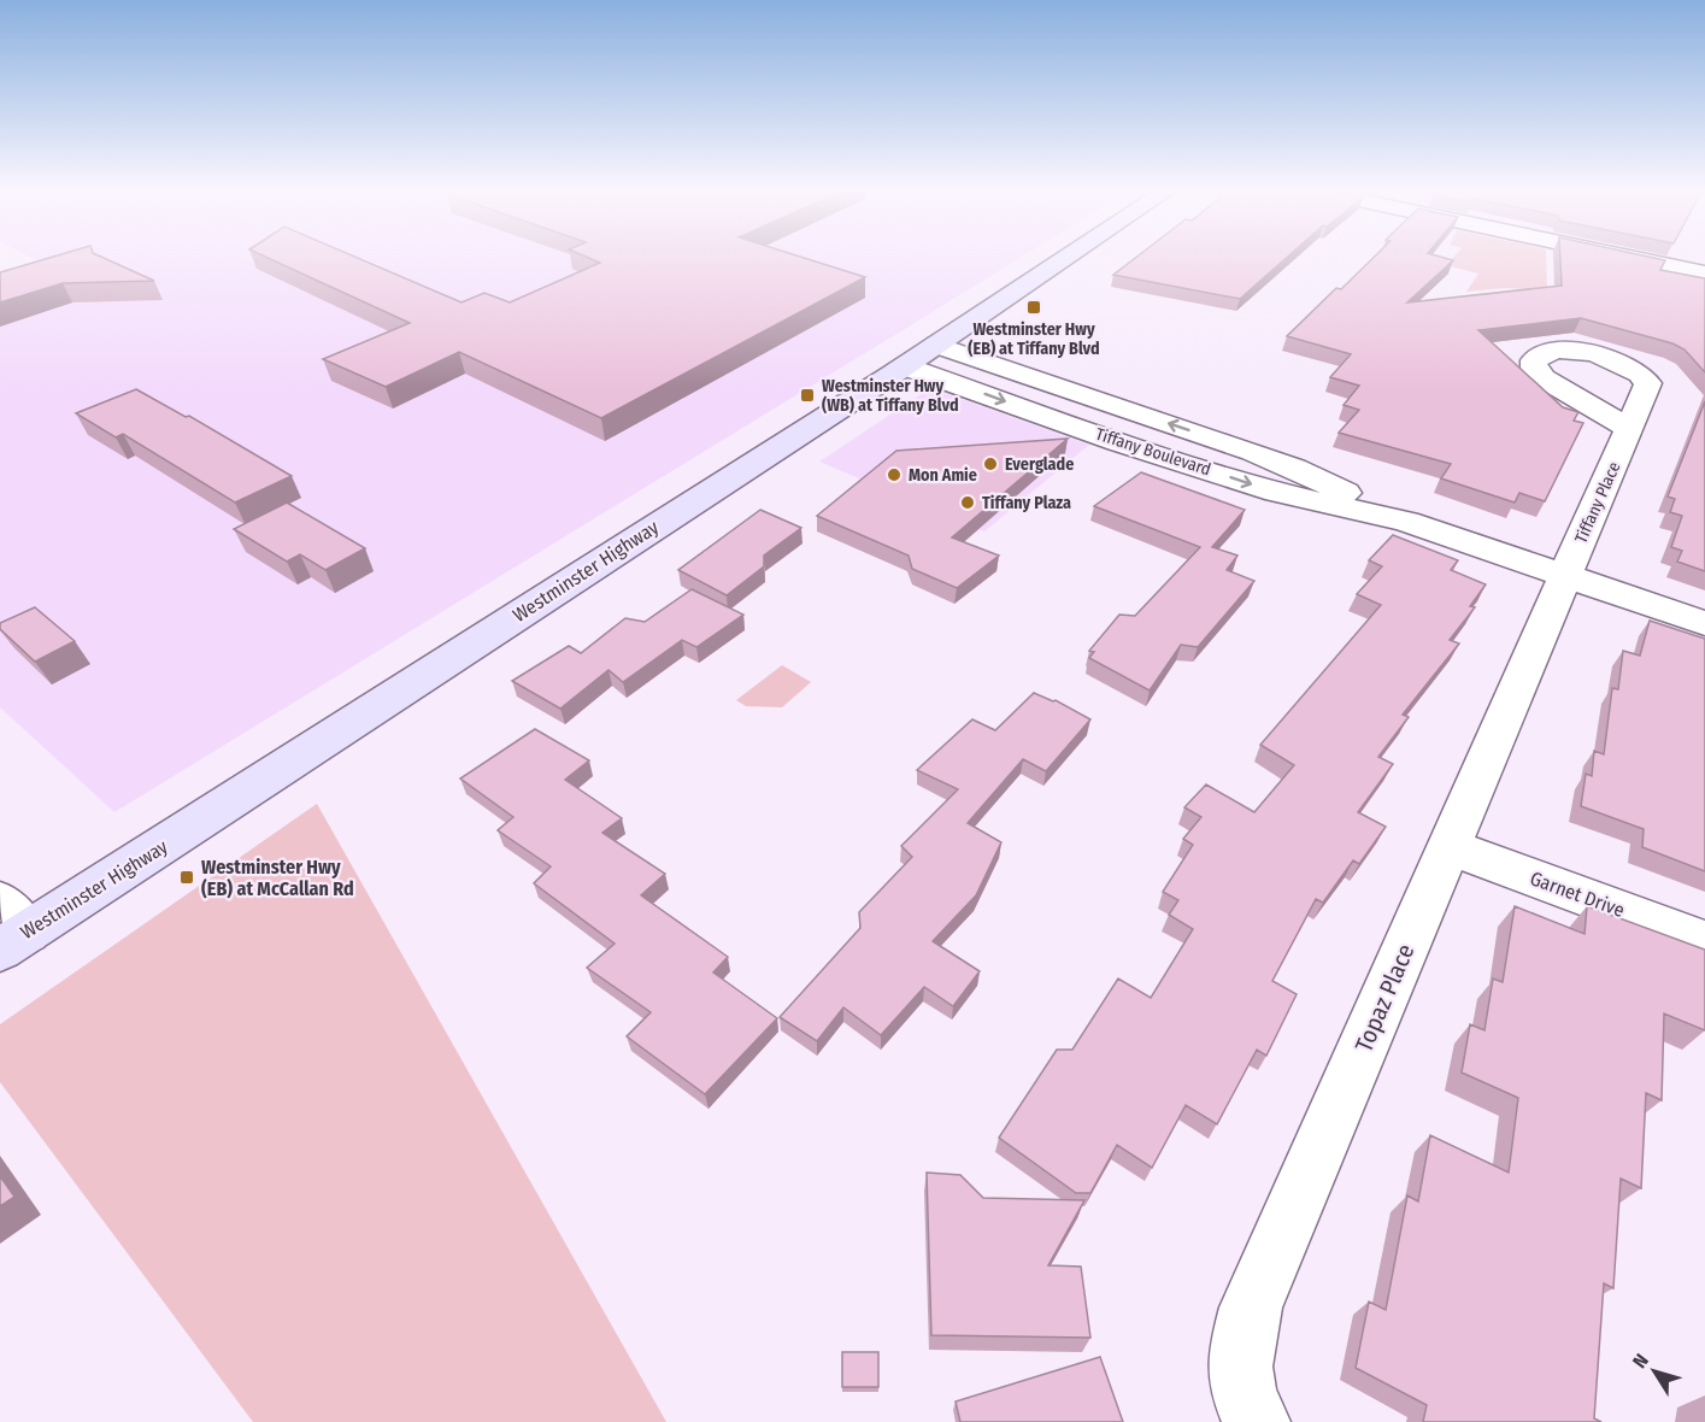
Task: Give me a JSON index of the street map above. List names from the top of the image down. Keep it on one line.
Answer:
{"streets":{"main road":["Westminster Highway"],"street":["Tiffany Boulevard","Tiffany Place","Garnet Drive","Topaz Place"]},"crossings":[["Tiffany Boulevard","Tiffany Place"],["Tiffany Boulevard","Westminster Highway"],["Tiffany Boulevard","Topaz Place"],["Tiffany Place","Topaz Place"],["Garnet Drive","Topaz Place"]],"places":{"transit":["Westminster Hwy (EB) at Tiffany Blvd","Westminster Hwy (WB) at Tiffany Blvd","Westminster Hwy (EB) at McCallan Rd"],"other":["Everglade","Mon Amie","Tiffany Plaza"]},"north":"top left"}
